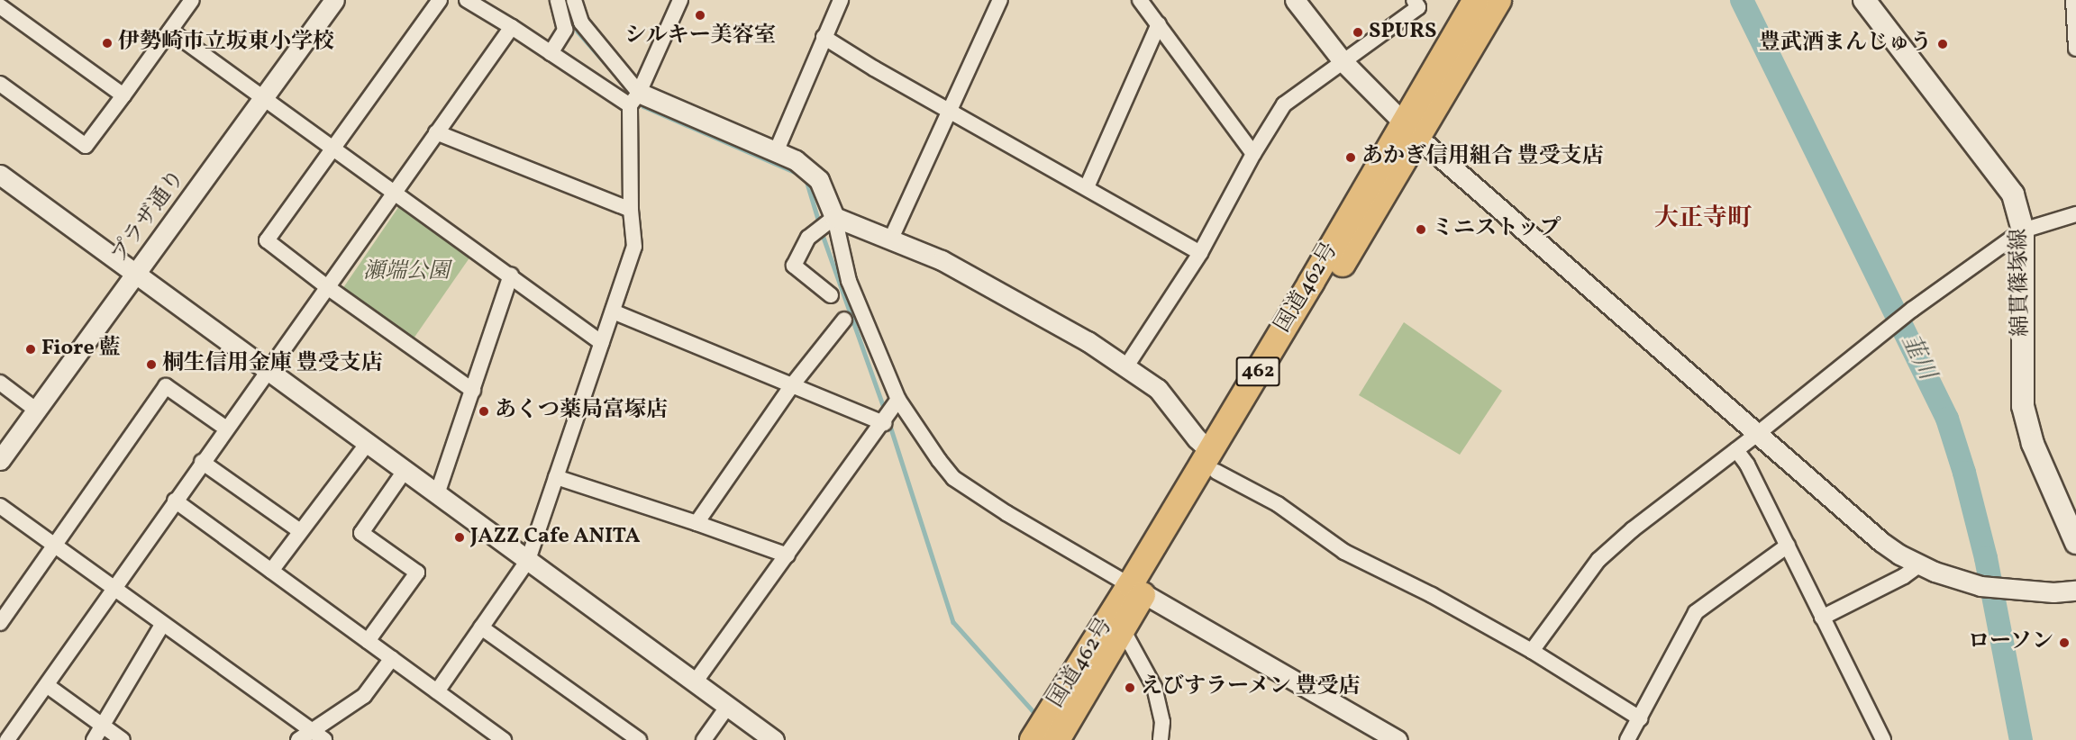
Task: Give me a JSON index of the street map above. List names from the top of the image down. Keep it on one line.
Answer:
{"streets":{"highway":["国道462号","462"],"main road":["綿貫篠塚線"],"street":["プラザ通り"]},"districts":["大正寺町"],"water":["韮川"],"parks":["瀬端公園"],"places":["シルキー美容室","SPURS","伊勢崎市立坂東小学校","豊武酒まんじゅう","あかぎ信用組合 豊受支店","ミニストップ","Fiore 藍","桐生信用金庫 豊受支店","あくつ薬局富塚店","JAZZ Cafe ANITA","ローソン","えびすラーメン 豊受店"]}
